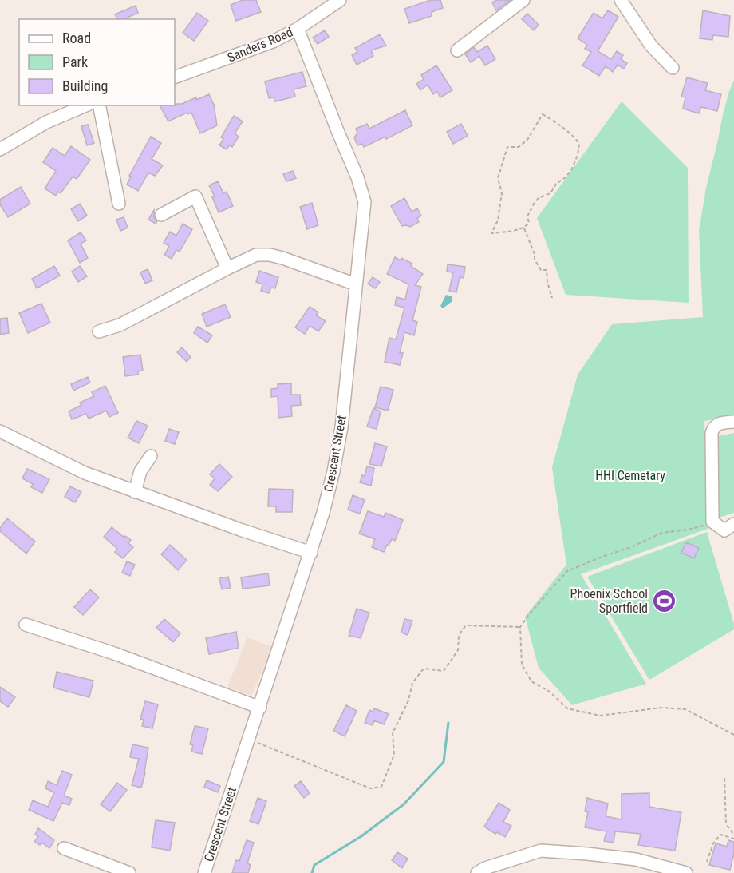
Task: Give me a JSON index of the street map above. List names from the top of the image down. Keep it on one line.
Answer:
{"streets":{"street":["Sanders Road","Crescent Street"]},"crossings":[["Sanders Road","Crescent Street"]],"parks":["HHI Cemetary"],"places":{"sports":["Phoenix School Sportfield"]},"legend":["Road","Park","Building"]}
